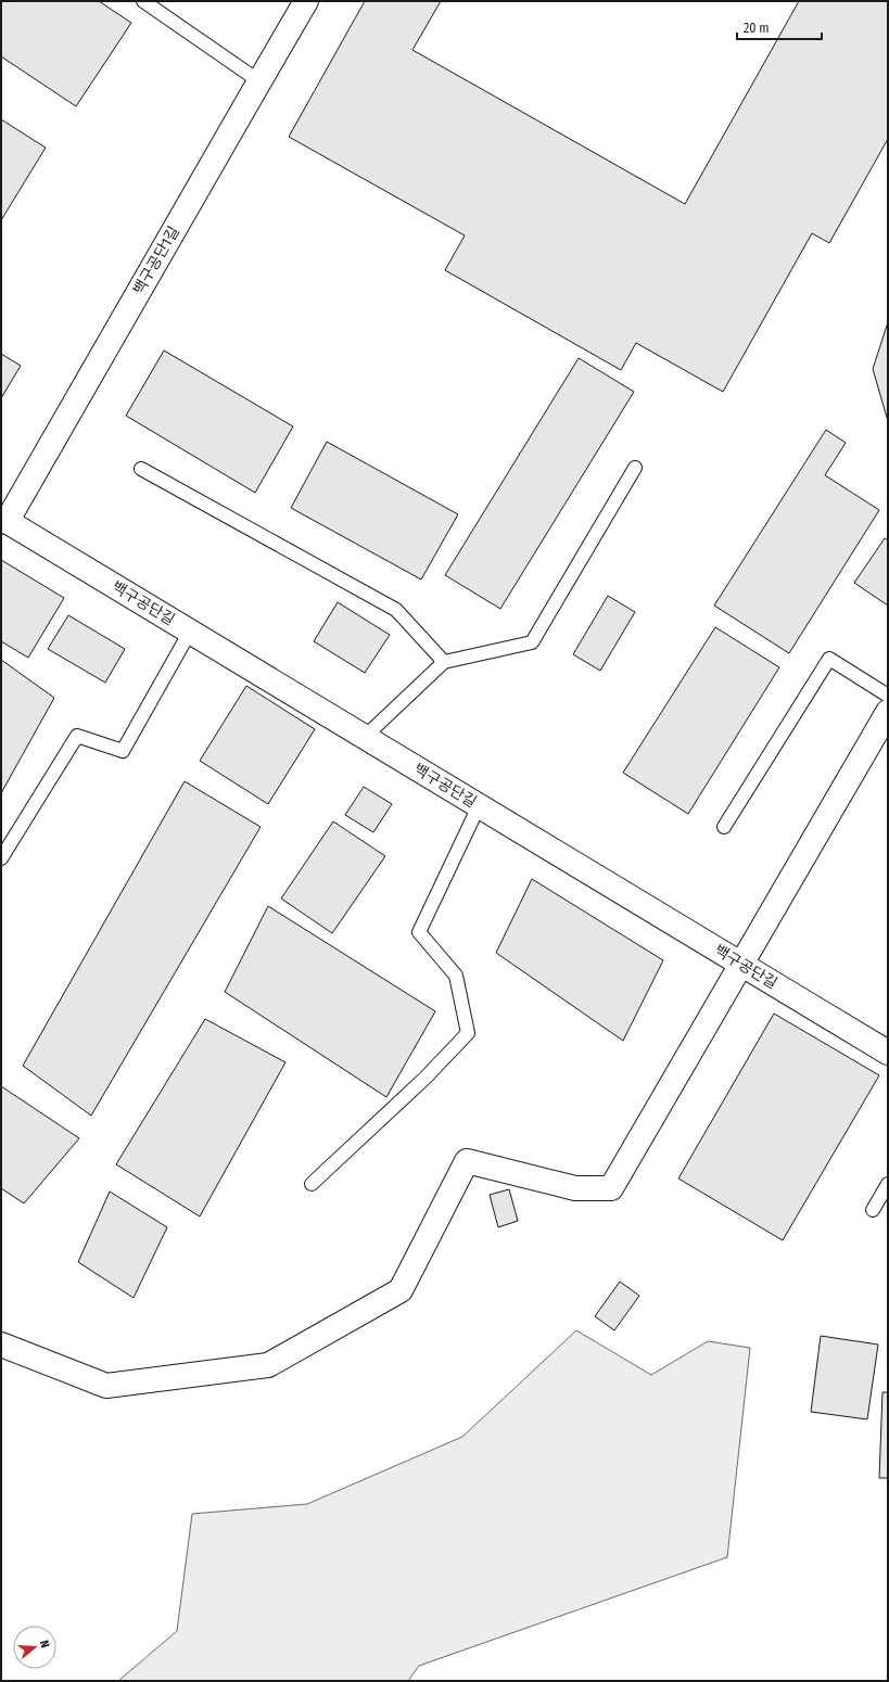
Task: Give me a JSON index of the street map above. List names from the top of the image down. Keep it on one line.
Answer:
{"streets":{"street":["백구공단1길","백구공단길"]},"crossings":[["백구공단1길","백구공단길"]],"scale_bar":"20 m","north":"right"}
